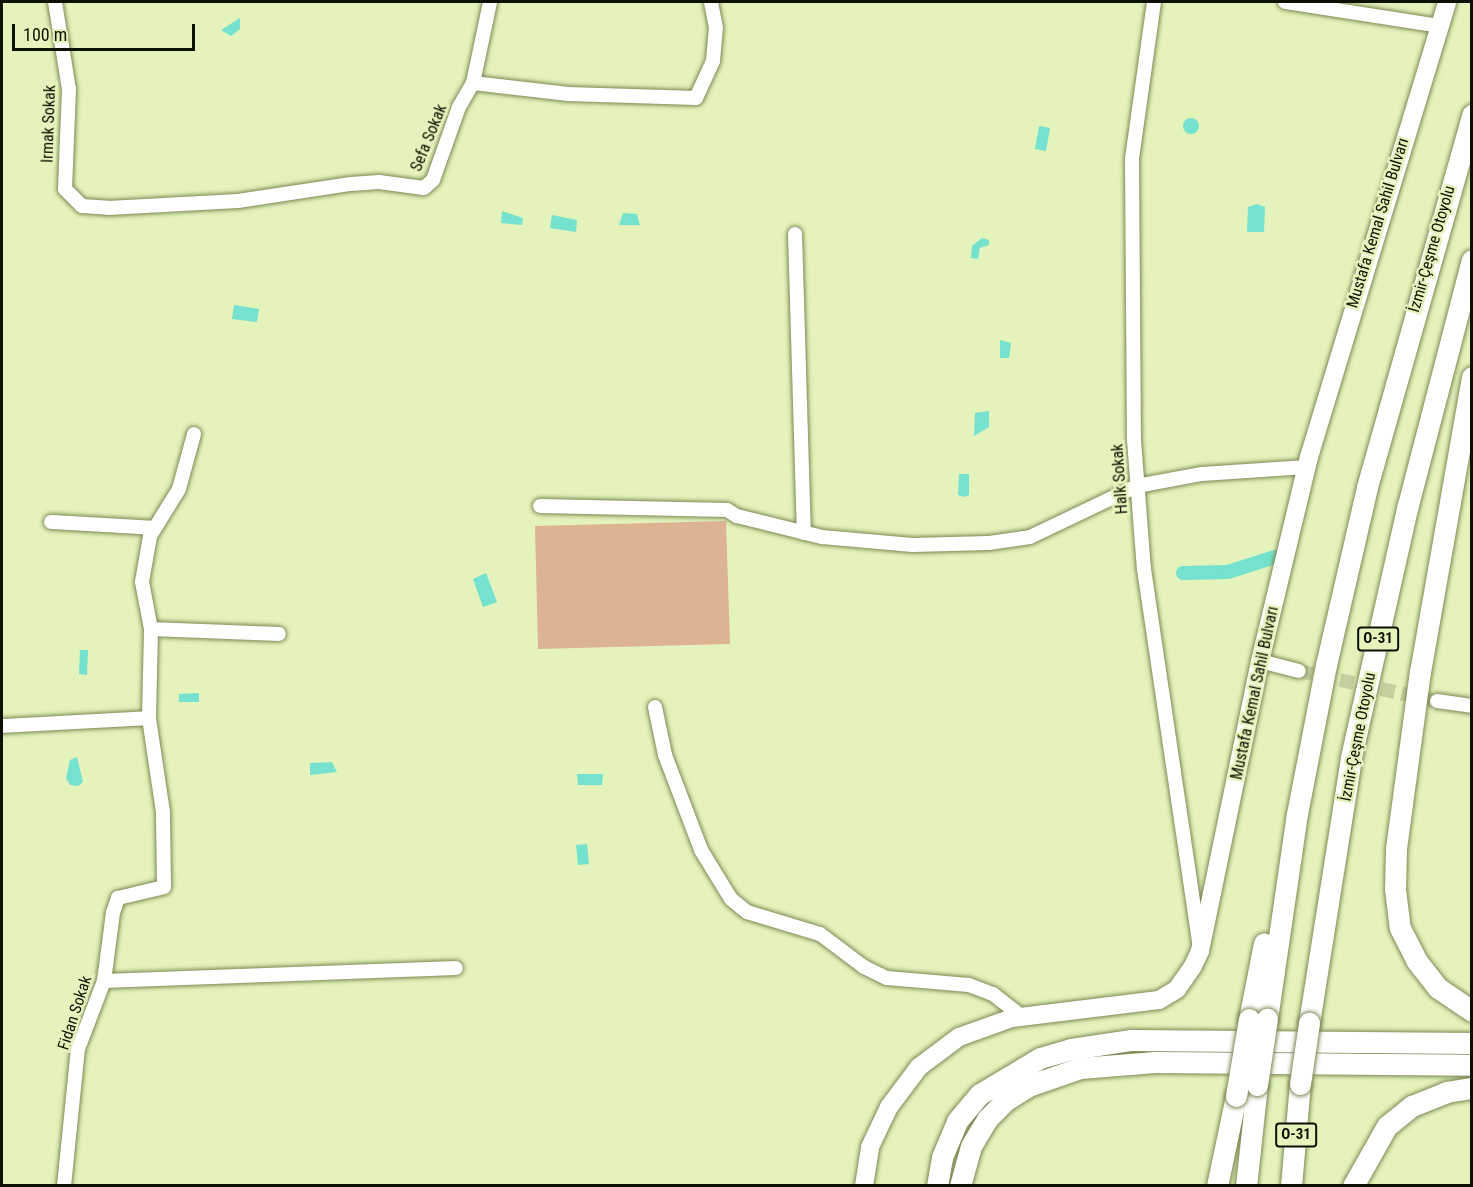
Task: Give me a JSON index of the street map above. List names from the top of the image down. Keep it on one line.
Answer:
{"streets":{"highway":["İzmir-Çeşme Otoyolu","O-31"],"main road":["Mustafa Kemal Sahil Bulvarı"],"street":["Irmak Sokak","Sefa Sokak","Halk Sokak","Fidan Sokak"]},"crossings":[["Irmak Sokak","Sefa Sokak"],["Mustafa Kemal Sahil Bulvarı","Halk Sokak"],["İzmir-Çeşme Otoyolu","O-31"]],"scale_bar":"100 m"}
